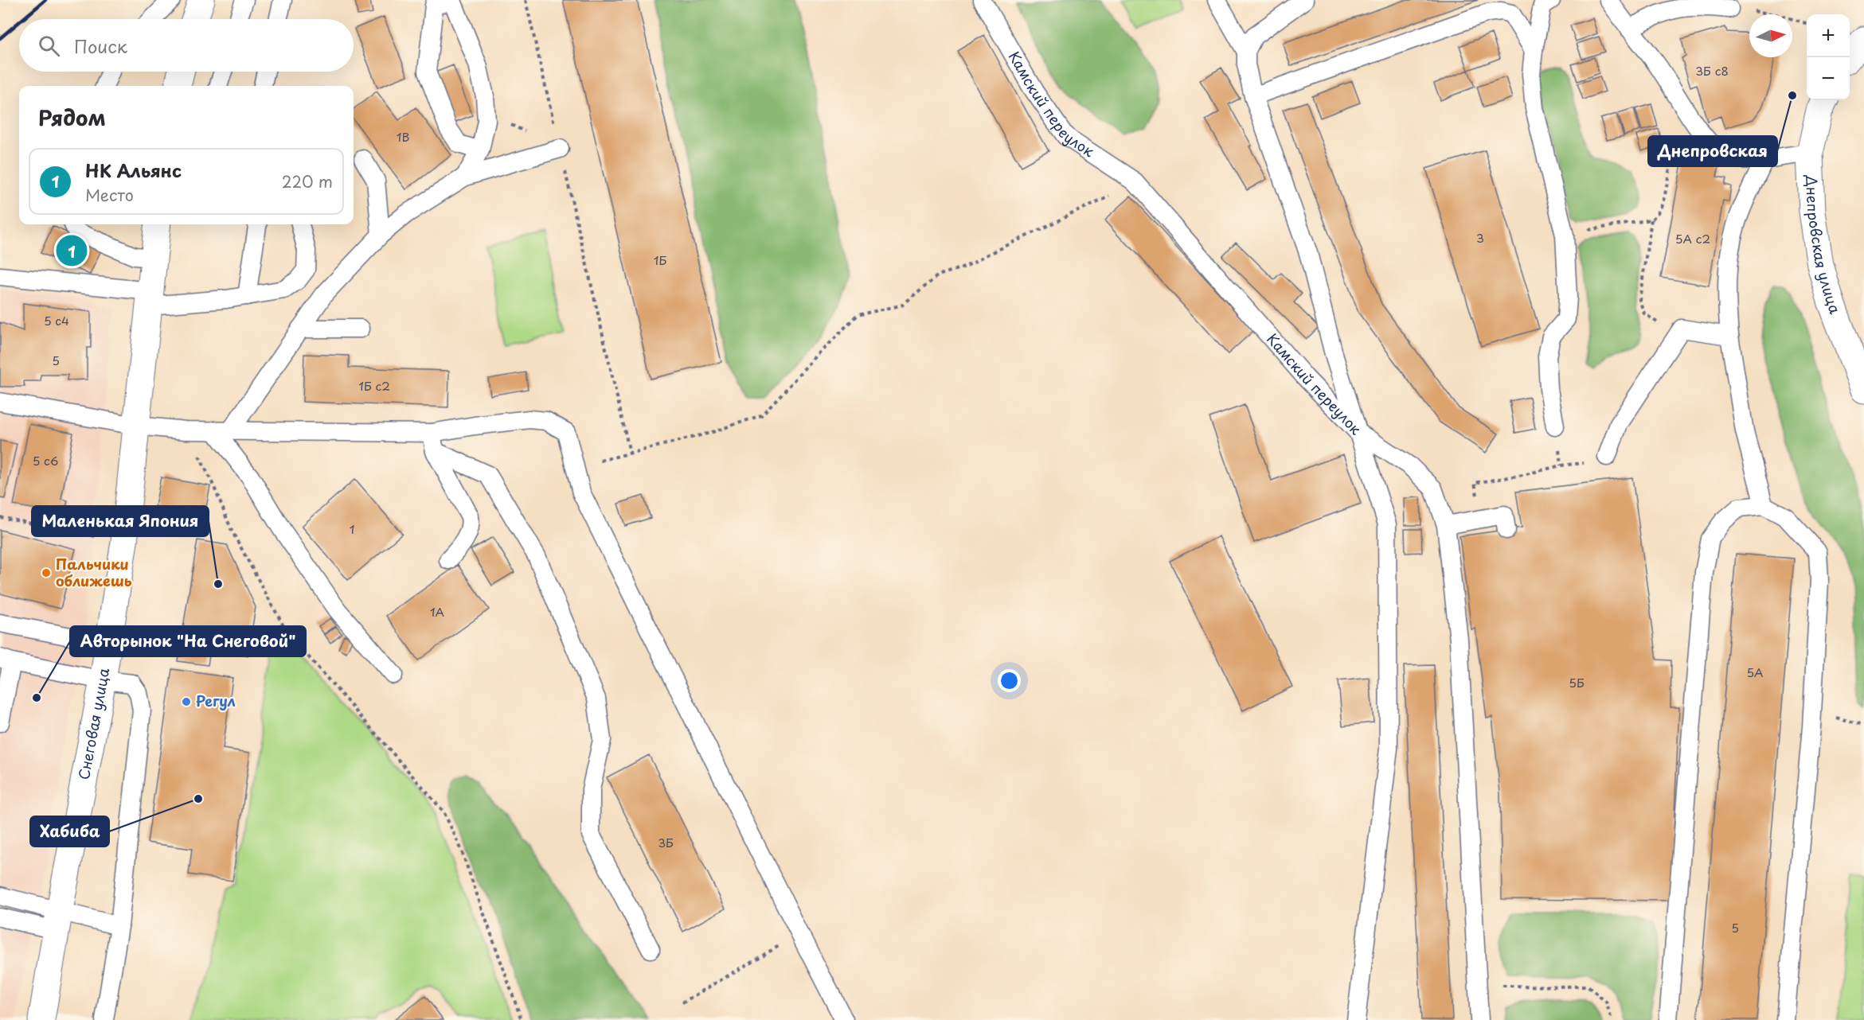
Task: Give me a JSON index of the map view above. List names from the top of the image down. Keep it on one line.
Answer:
{"streets":{"main road":["Днепровская улица","Снеговая улица"],"lane":["Камский переулок"]},"places":["Днепровская","Пальчики оближешь","Маленькая Япония","Авторынок \"На Снеговой\"","Регул","Хабиба"],"house_numbers":["3Б с8","1В","3","5А с2","1Б","5 с4","5","1Б с2","5 с6","1","1А","5А","5Б","3Б","5"],"north":"right","page":{"map_buttons":["+","−"],"search":"Поиск","heading":"Рядом","list":[{"mark":"1","name":"НК Альянс","note":"Место","value":"220 m"}],"pins":"1"}}
